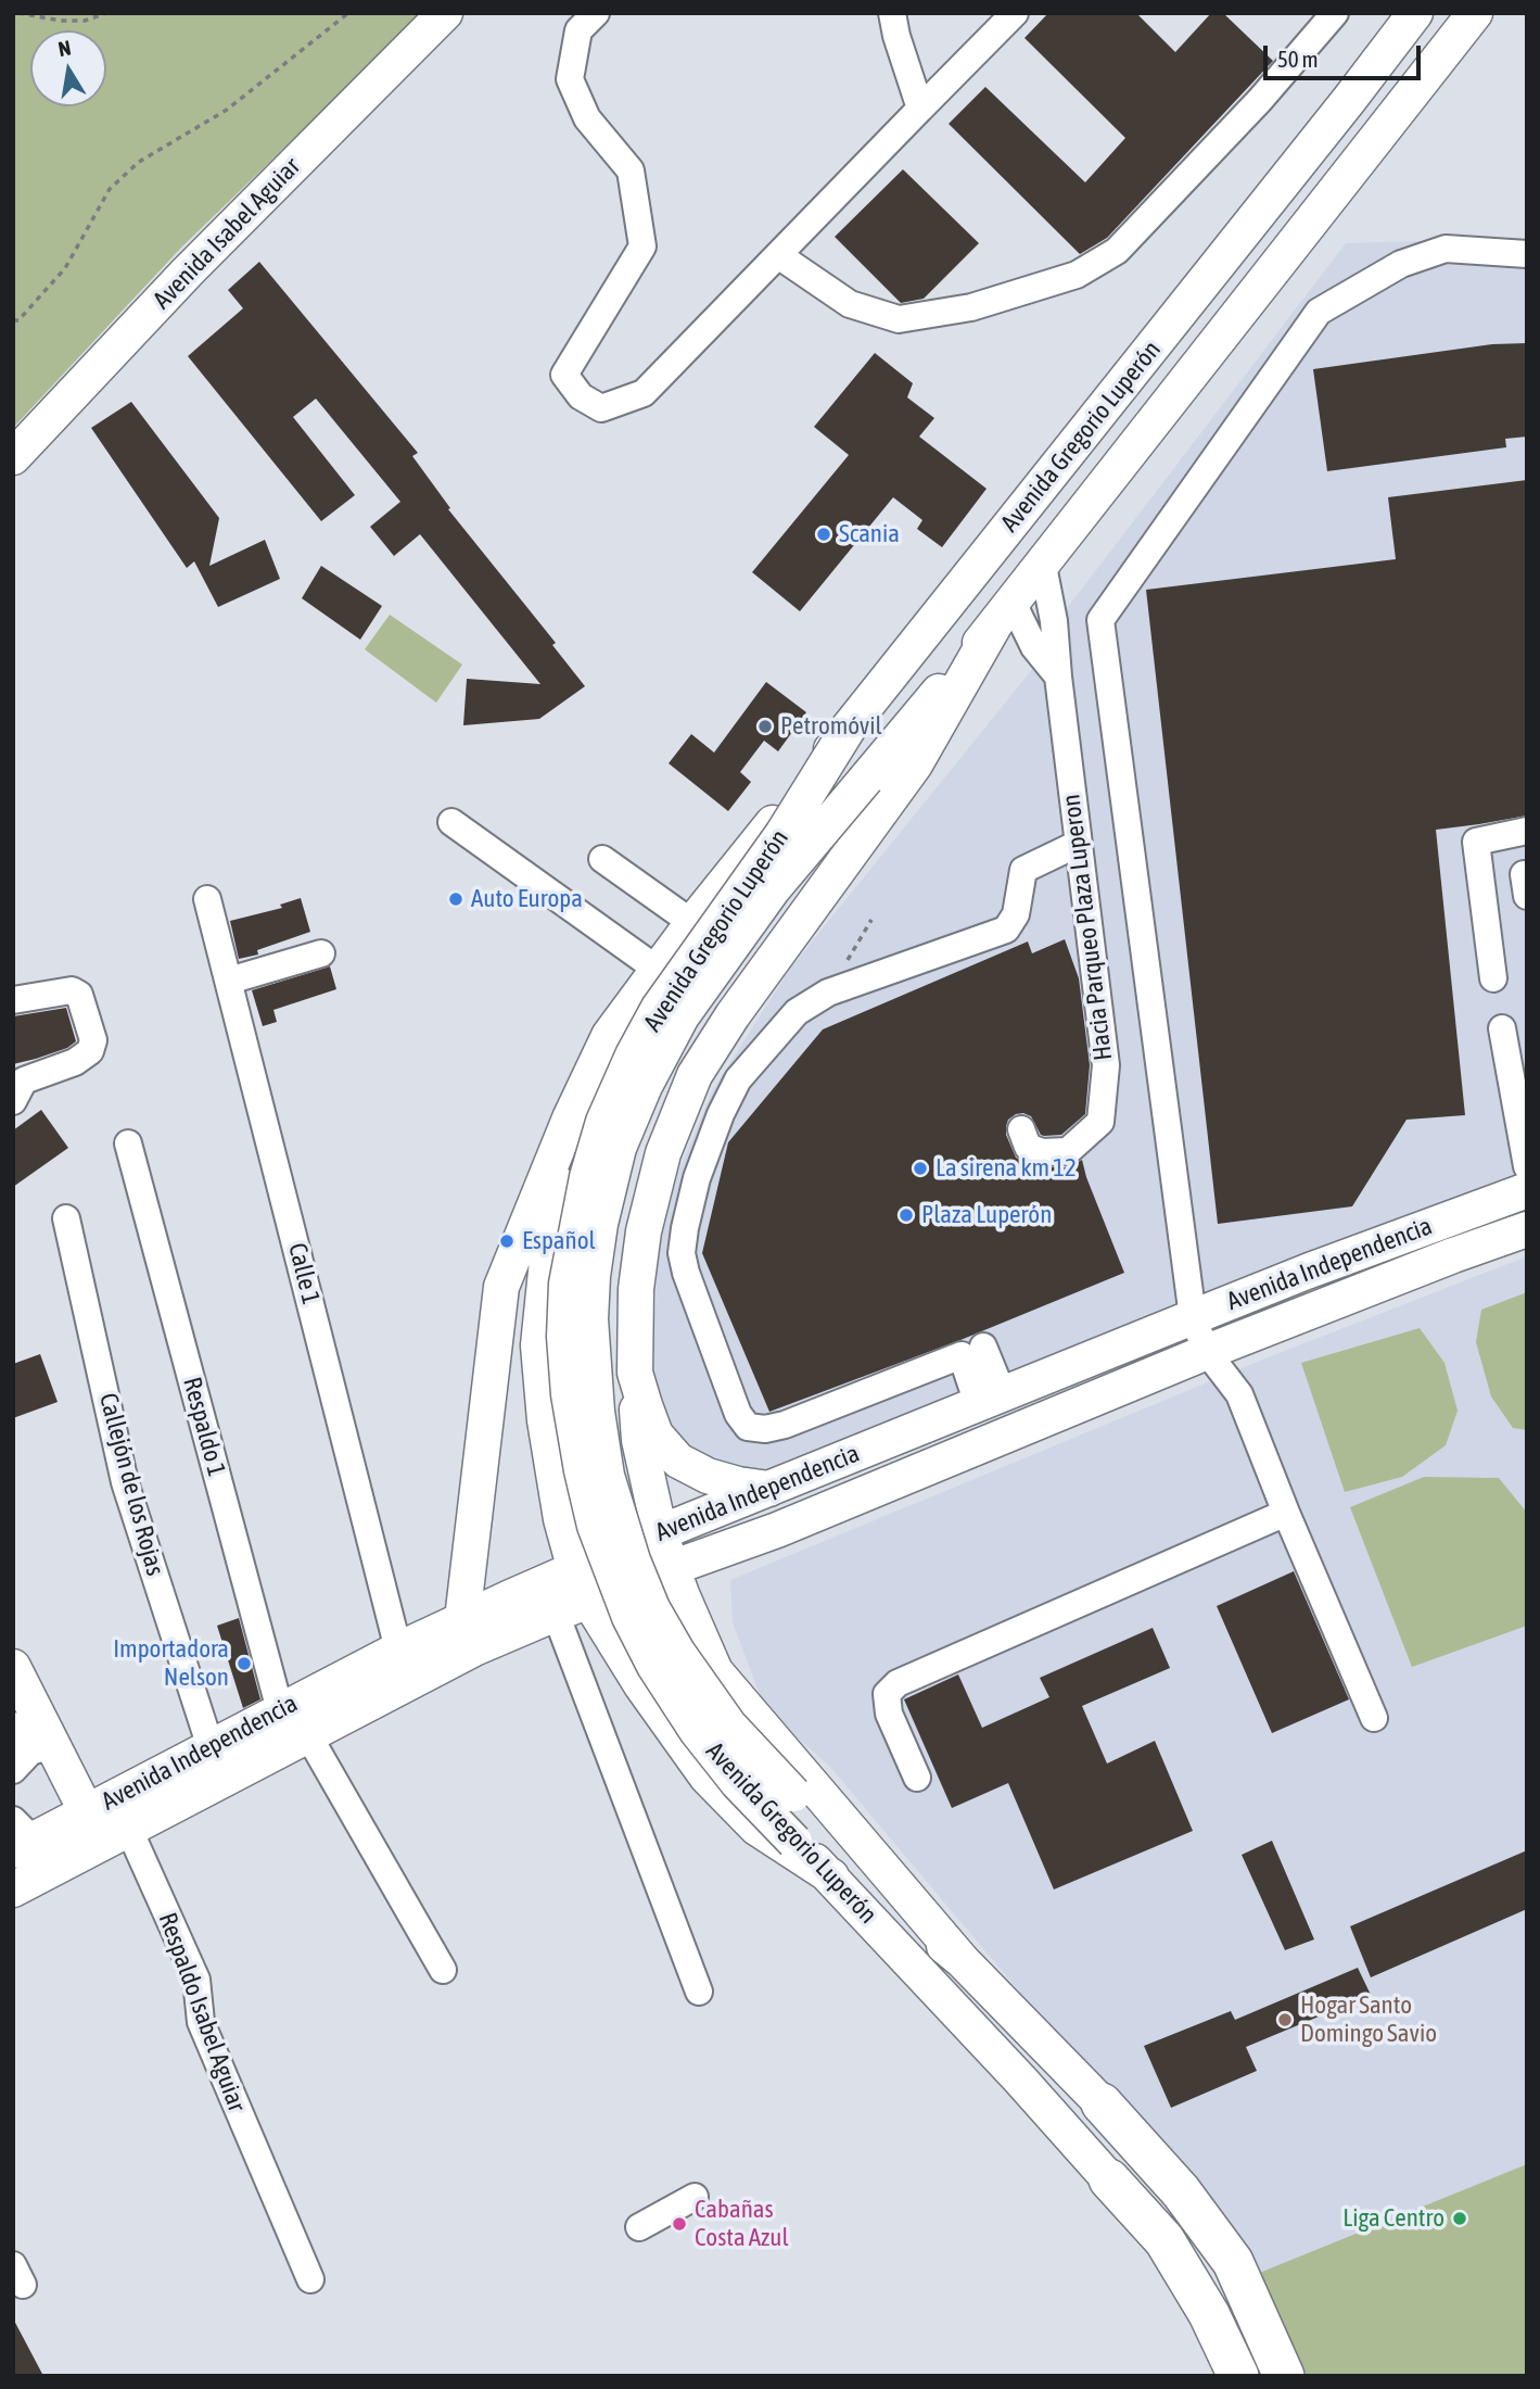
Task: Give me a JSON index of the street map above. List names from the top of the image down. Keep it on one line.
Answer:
{"streets":{"main road":["Avenida Isabel Aguiar","Avenida Gregorio Luperón","Avenida Independencia"],"street":["Hacia Parqueo Plaza Luperon","Calle 1","Respaldo 1","Callejón de los Rojas","Respaldo Isabel Aguiar"]},"crossings":[["Avenida Gregorio Luperón","Hacia Parqueo Plaza Luperon"],["Avenida Independencia","Calle 1"],["Avenida Independencia","Respaldo 1"],["Avenida Independencia","Callejón de los Rojas"],["Avenida Independencia","Respaldo Isabel Aguiar"]],"places":["Scania","Petromóvil","Auto Europa","La sirena km 12","Plaza Luperón","Español","Importadora Nelson","Hogar Santo Domingo Savio","Liga Centro","Cabañas Costa Azul"],"scale_bar":"50 m","north":"top"}
